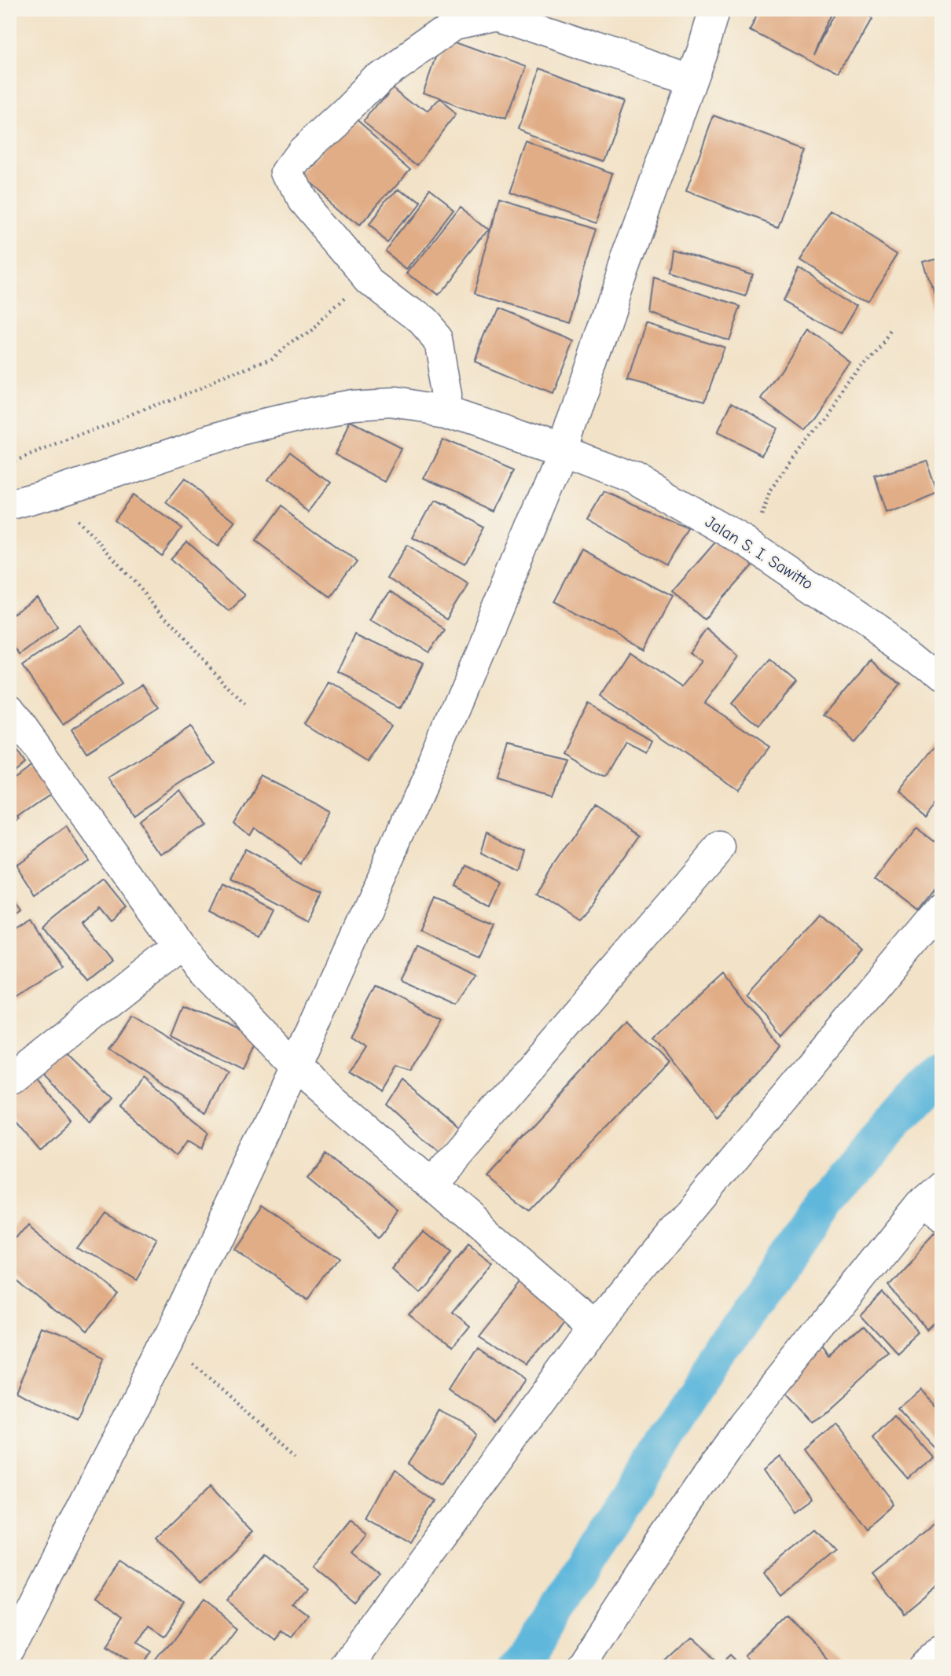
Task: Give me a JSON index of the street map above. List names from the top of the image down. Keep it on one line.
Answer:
{"streets":{"street":["Jalan S. I. Sawitto"]}}
